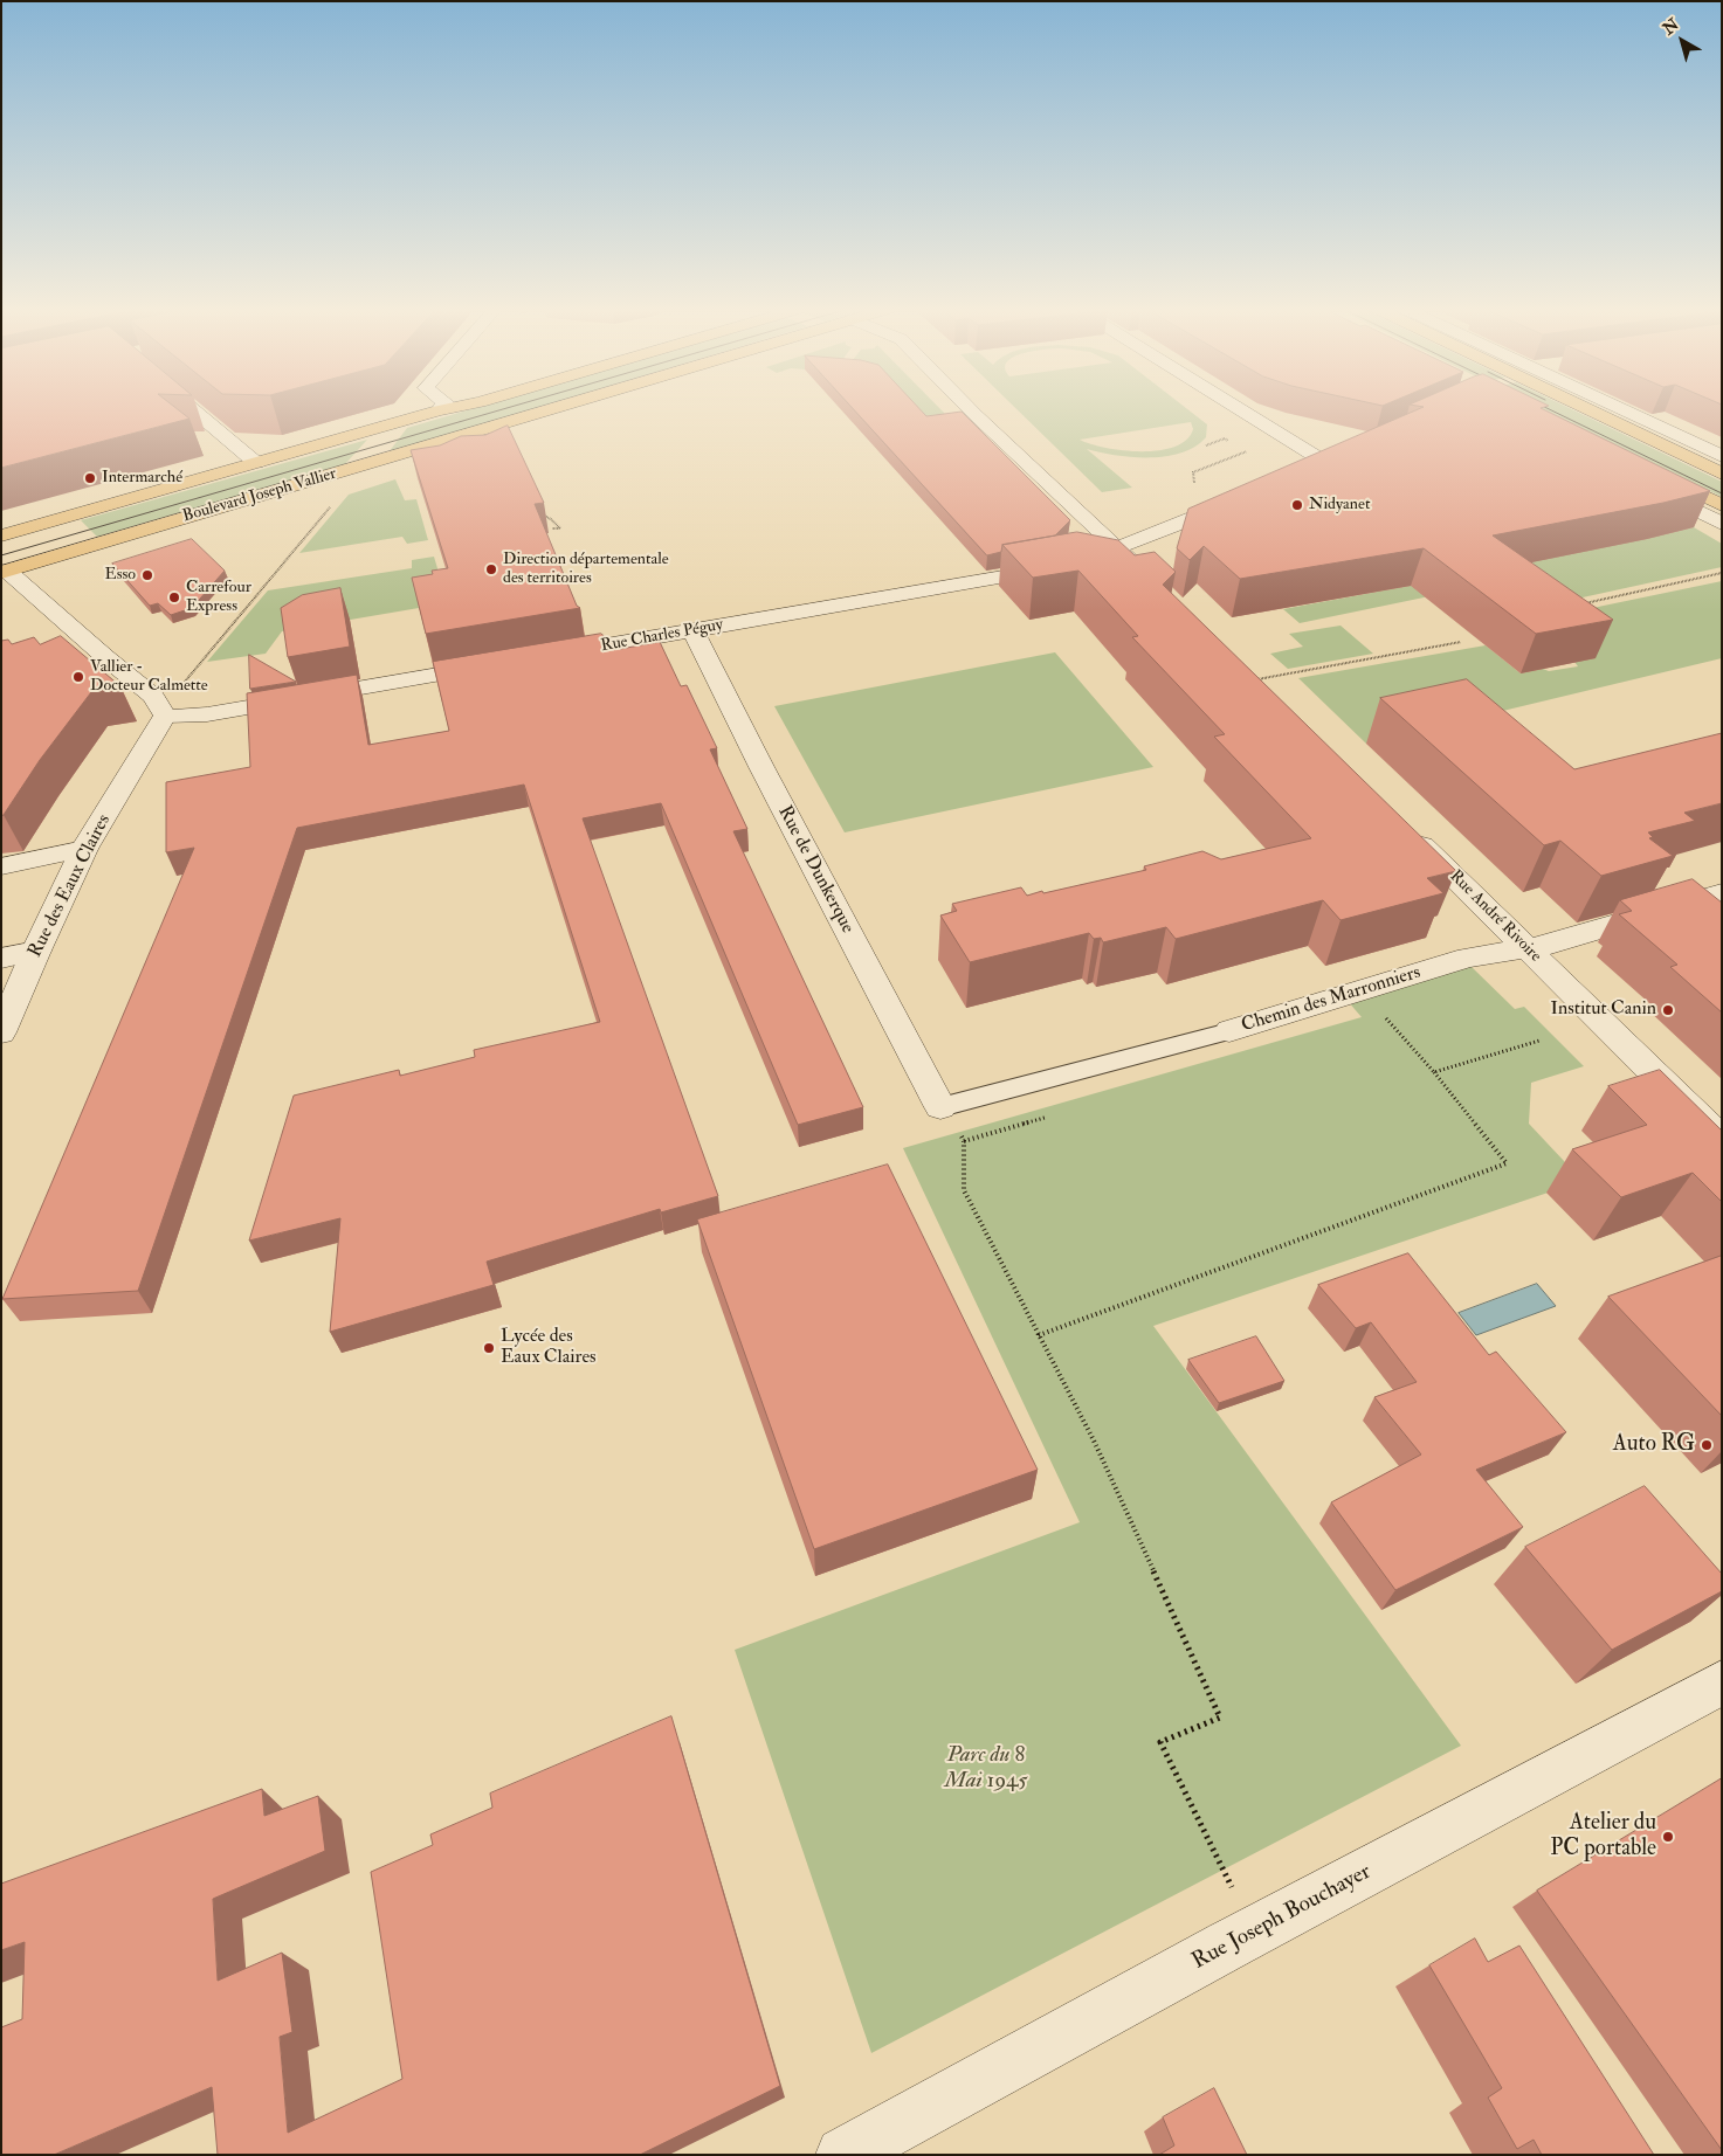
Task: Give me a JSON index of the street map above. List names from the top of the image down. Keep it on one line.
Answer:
{"streets":{"main road":["Boulevard Joseph Vallier"],"street":["Rue Charles Péguy","Rue de Dunkerque","Rue des Eaux Claires","Rue André Rivoire","Chemin des Marronniers","Rue Joseph Bouchayer"]},"crossings":[["Rue Charles Péguy","Rue de Dunkerque"],["Rue de Dunkerque","Chemin des Marronniers"],["Rue André Rivoire","Chemin des Marronniers"]],"parks":["Parc du 8 Mai 1945"],"places":["Intermarché","Nidyanet","Direction départementale des territoires","Esso","Carrefour Express","Vallier - Docteur Calmette","Institut Canin","Lycée des Eaux Claires","Auto RG","Atelier du PC portable"],"north":"top left"}
